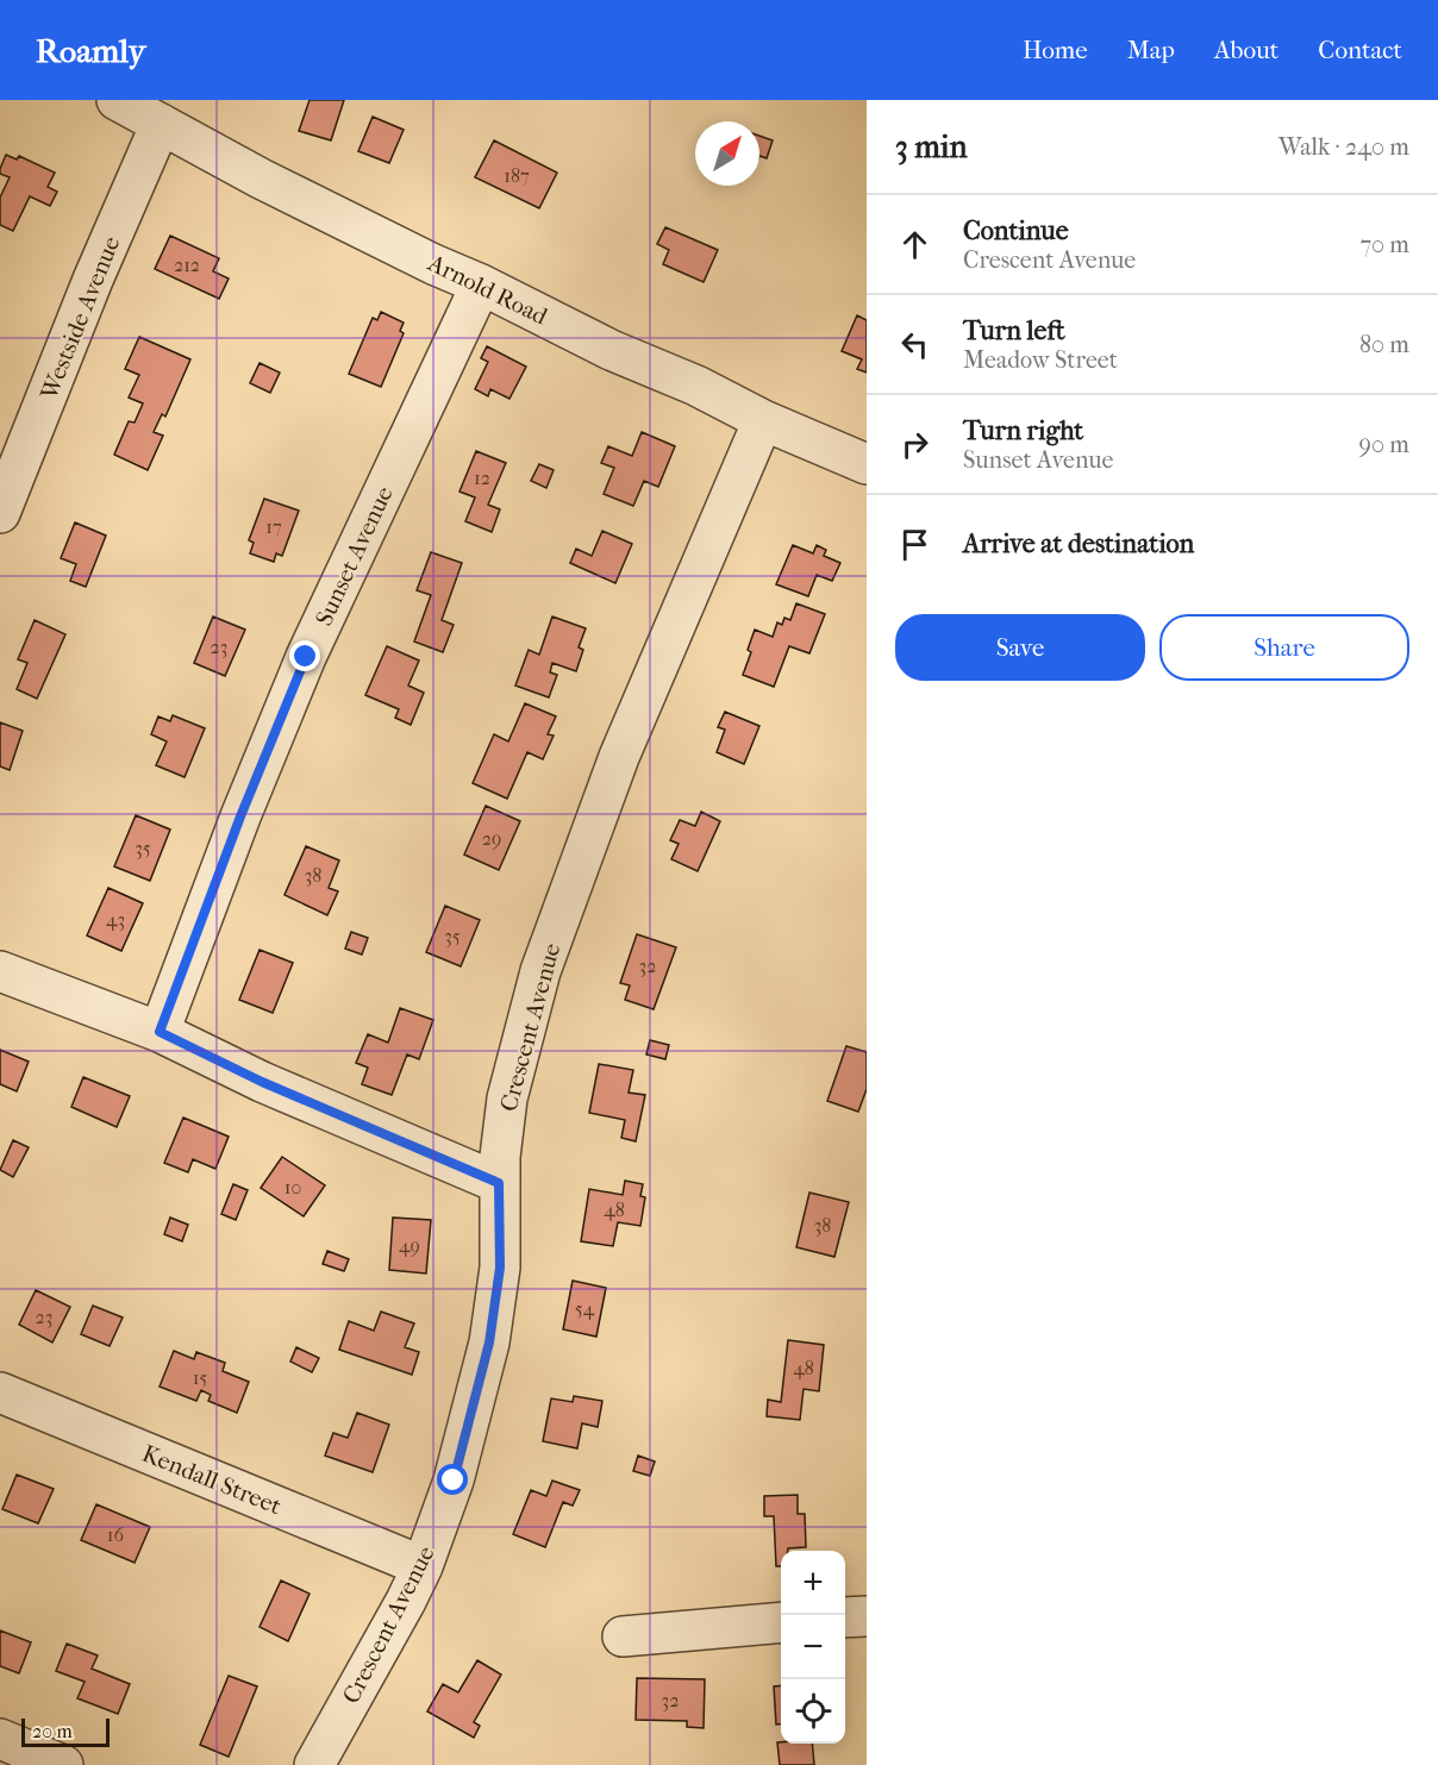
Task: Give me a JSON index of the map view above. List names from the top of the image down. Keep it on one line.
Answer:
{"streets":{"street":["Arnold Road","Westside Avenue","Sunset Avenue","Crescent Avenue","Kendall Street"]},"crossings":[["Arnold Road","Westside Avenue"],["Arnold Road","Sunset Avenue"],["Arnold Road","Crescent Avenue"],["Crescent Avenue","Kendall Street"]],"house_numbers":["187","212","12","17","23","29","35","38","43","35","32","10","48","38","49","54","23","48","15","16","32"],"scale_bar":"20 m","north":"top right","page":{"header":"Roamly","nav":["Home","Map","About","Contact"],"heading":["3 min","Walk · 240 m"],"list":[["Continue","Crescent Avenue","70 m"],["Turn left","Meadow Street","80 m"],["Turn right","Sunset Avenue","90 m"],"Arrive at destination"],"buttons":["Save","Share"],"map_buttons":["+","−"],"scale":"20 m"}}
